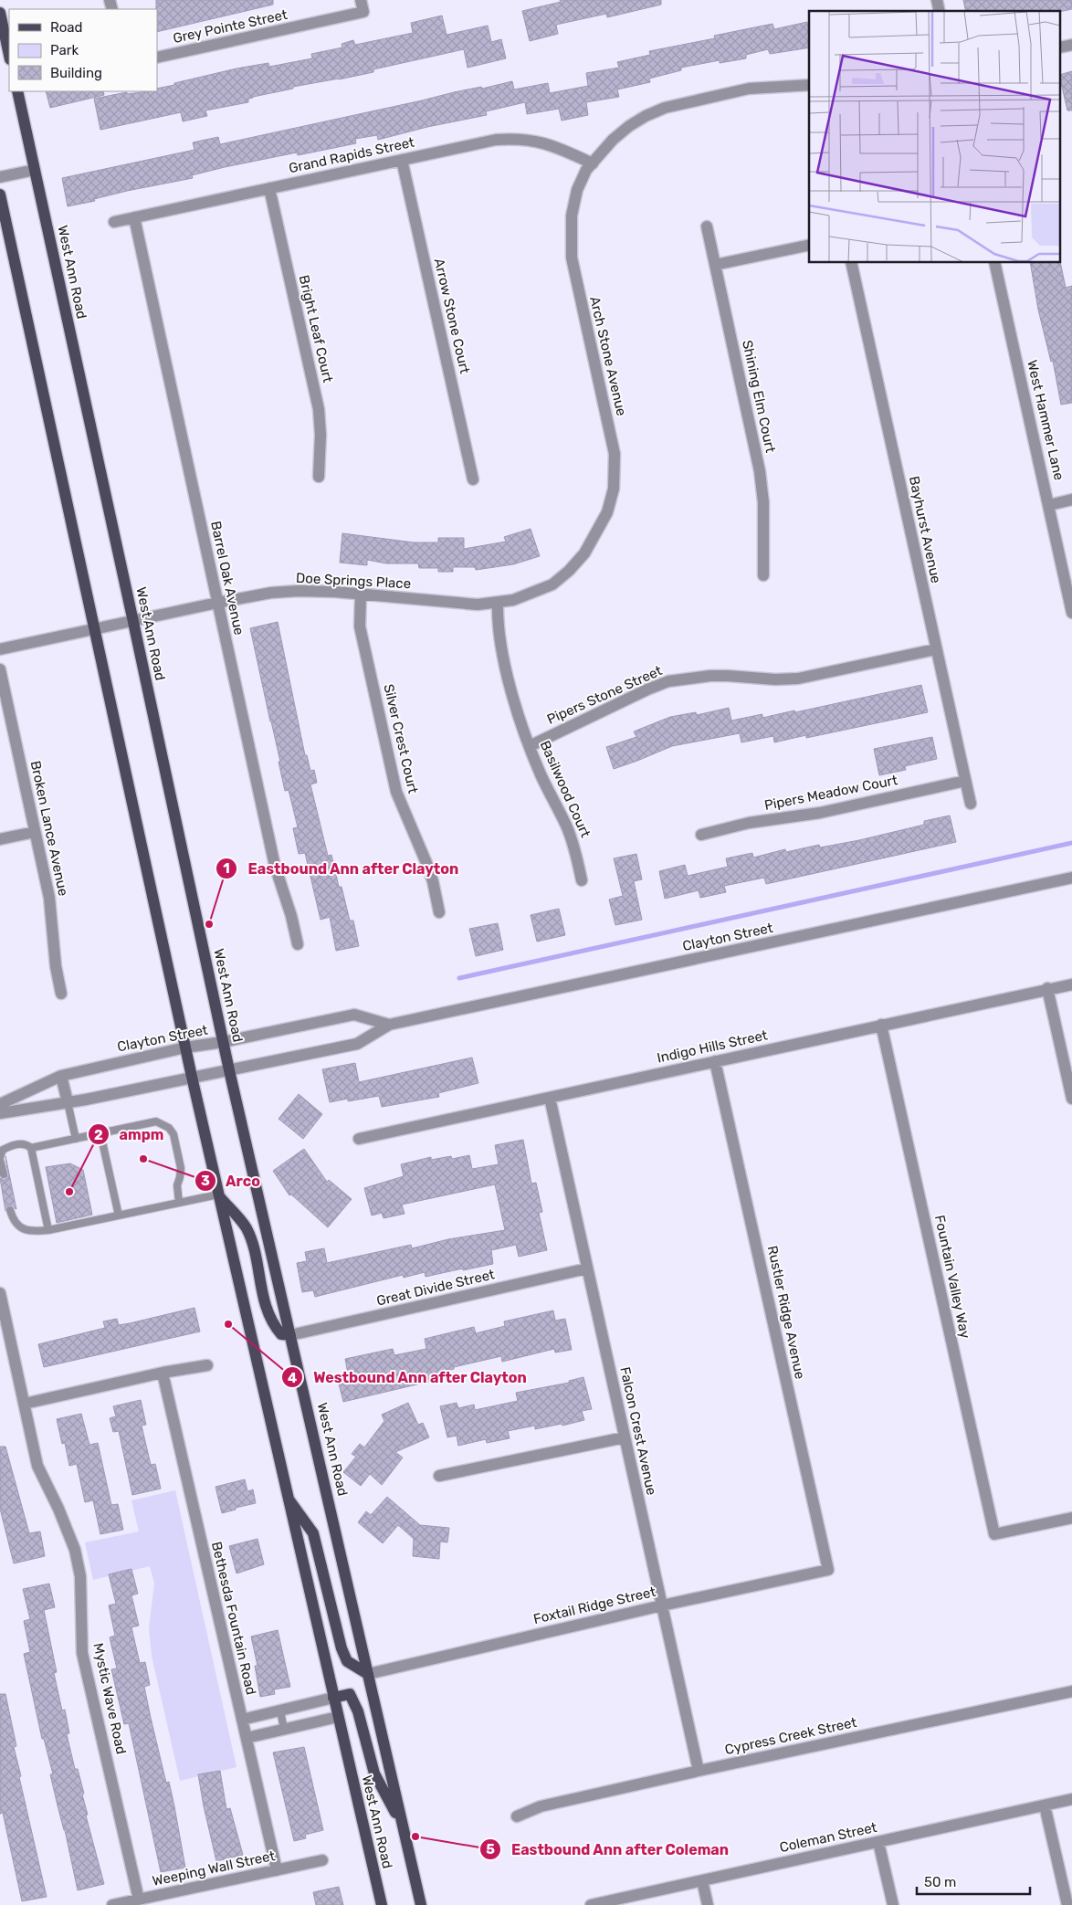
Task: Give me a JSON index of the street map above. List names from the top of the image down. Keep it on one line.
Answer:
{"streets":{"main road":["West Ann Road"],"street":["Grey Pointe Street","Grand Rapids Street","Arrow Stone Court","Bright Leaf Court","Arch Stone Avenue","Shining Elm Court","West Hammer Lane","Bayhurst Avenue","Barrel Oak Avenue","Doe Springs Place","Pipers Stone Street","Silver Crest Court","Basilwood Court","Pipers Meadow Court","Broken Lance Avenue","Clayton Street","Indigo Hills Street","Fountain Valley Way","Great Divide Street","Rustler Ridge Avenue","Falcon Crest Avenue","Foxtail Ridge Street","Bethesda Fountain Road","Mystic Wave Road","Cypress Creek Street","Coleman Street","Weeping Wall Street"]},"crossings":[["Grand Rapids Street","Arrow Stone Court"],["Grand Rapids Street","Bright Leaf Court"],["Grand Rapids Street","Arch Stone Avenue"],["Grand Rapids Street","Barrel Oak Avenue"],["West Ann Road","Doe Springs Place"],["West Ann Road","Clayton Street"],["West Ann Road","Great Divide Street"],["West Ann Road","Foxtail Ridge Street"],["Arch Stone Avenue","Doe Springs Place"],["Bayhurst Avenue","Pipers Stone Street"],["Bayhurst Avenue","Pipers Meadow Court"],["Barrel Oak Avenue","Doe Springs Place"],["Doe Springs Place","Silver Crest Court"],["Doe Springs Place","Basilwood Court"],["Pipers Stone Street","Basilwood Court"],["Indigo Hills Street","Fountain Valley Way"],["Indigo Hills Street","Rustler Ridge Avenue"],["Indigo Hills Street","Falcon Crest Avenue"],["Great Divide Street","Falcon Crest Avenue"],["Rustler Ridge Avenue","Foxtail Ridge Street"],["Falcon Crest Avenue","Foxtail Ridge Street"],["Falcon Crest Avenue","Cypress Creek Street"],["Bethesda Fountain Road","Weeping Wall Street"],["Mystic Wave Road","Weeping Wall Street"]],"places":["Eastbound Ann after Clayton","Arco","ampm","Westbound Ann after Clayton","Eastbound Ann after Coleman"],"legend":["Road","Park","Building"],"scale_bar":"50 m"}
